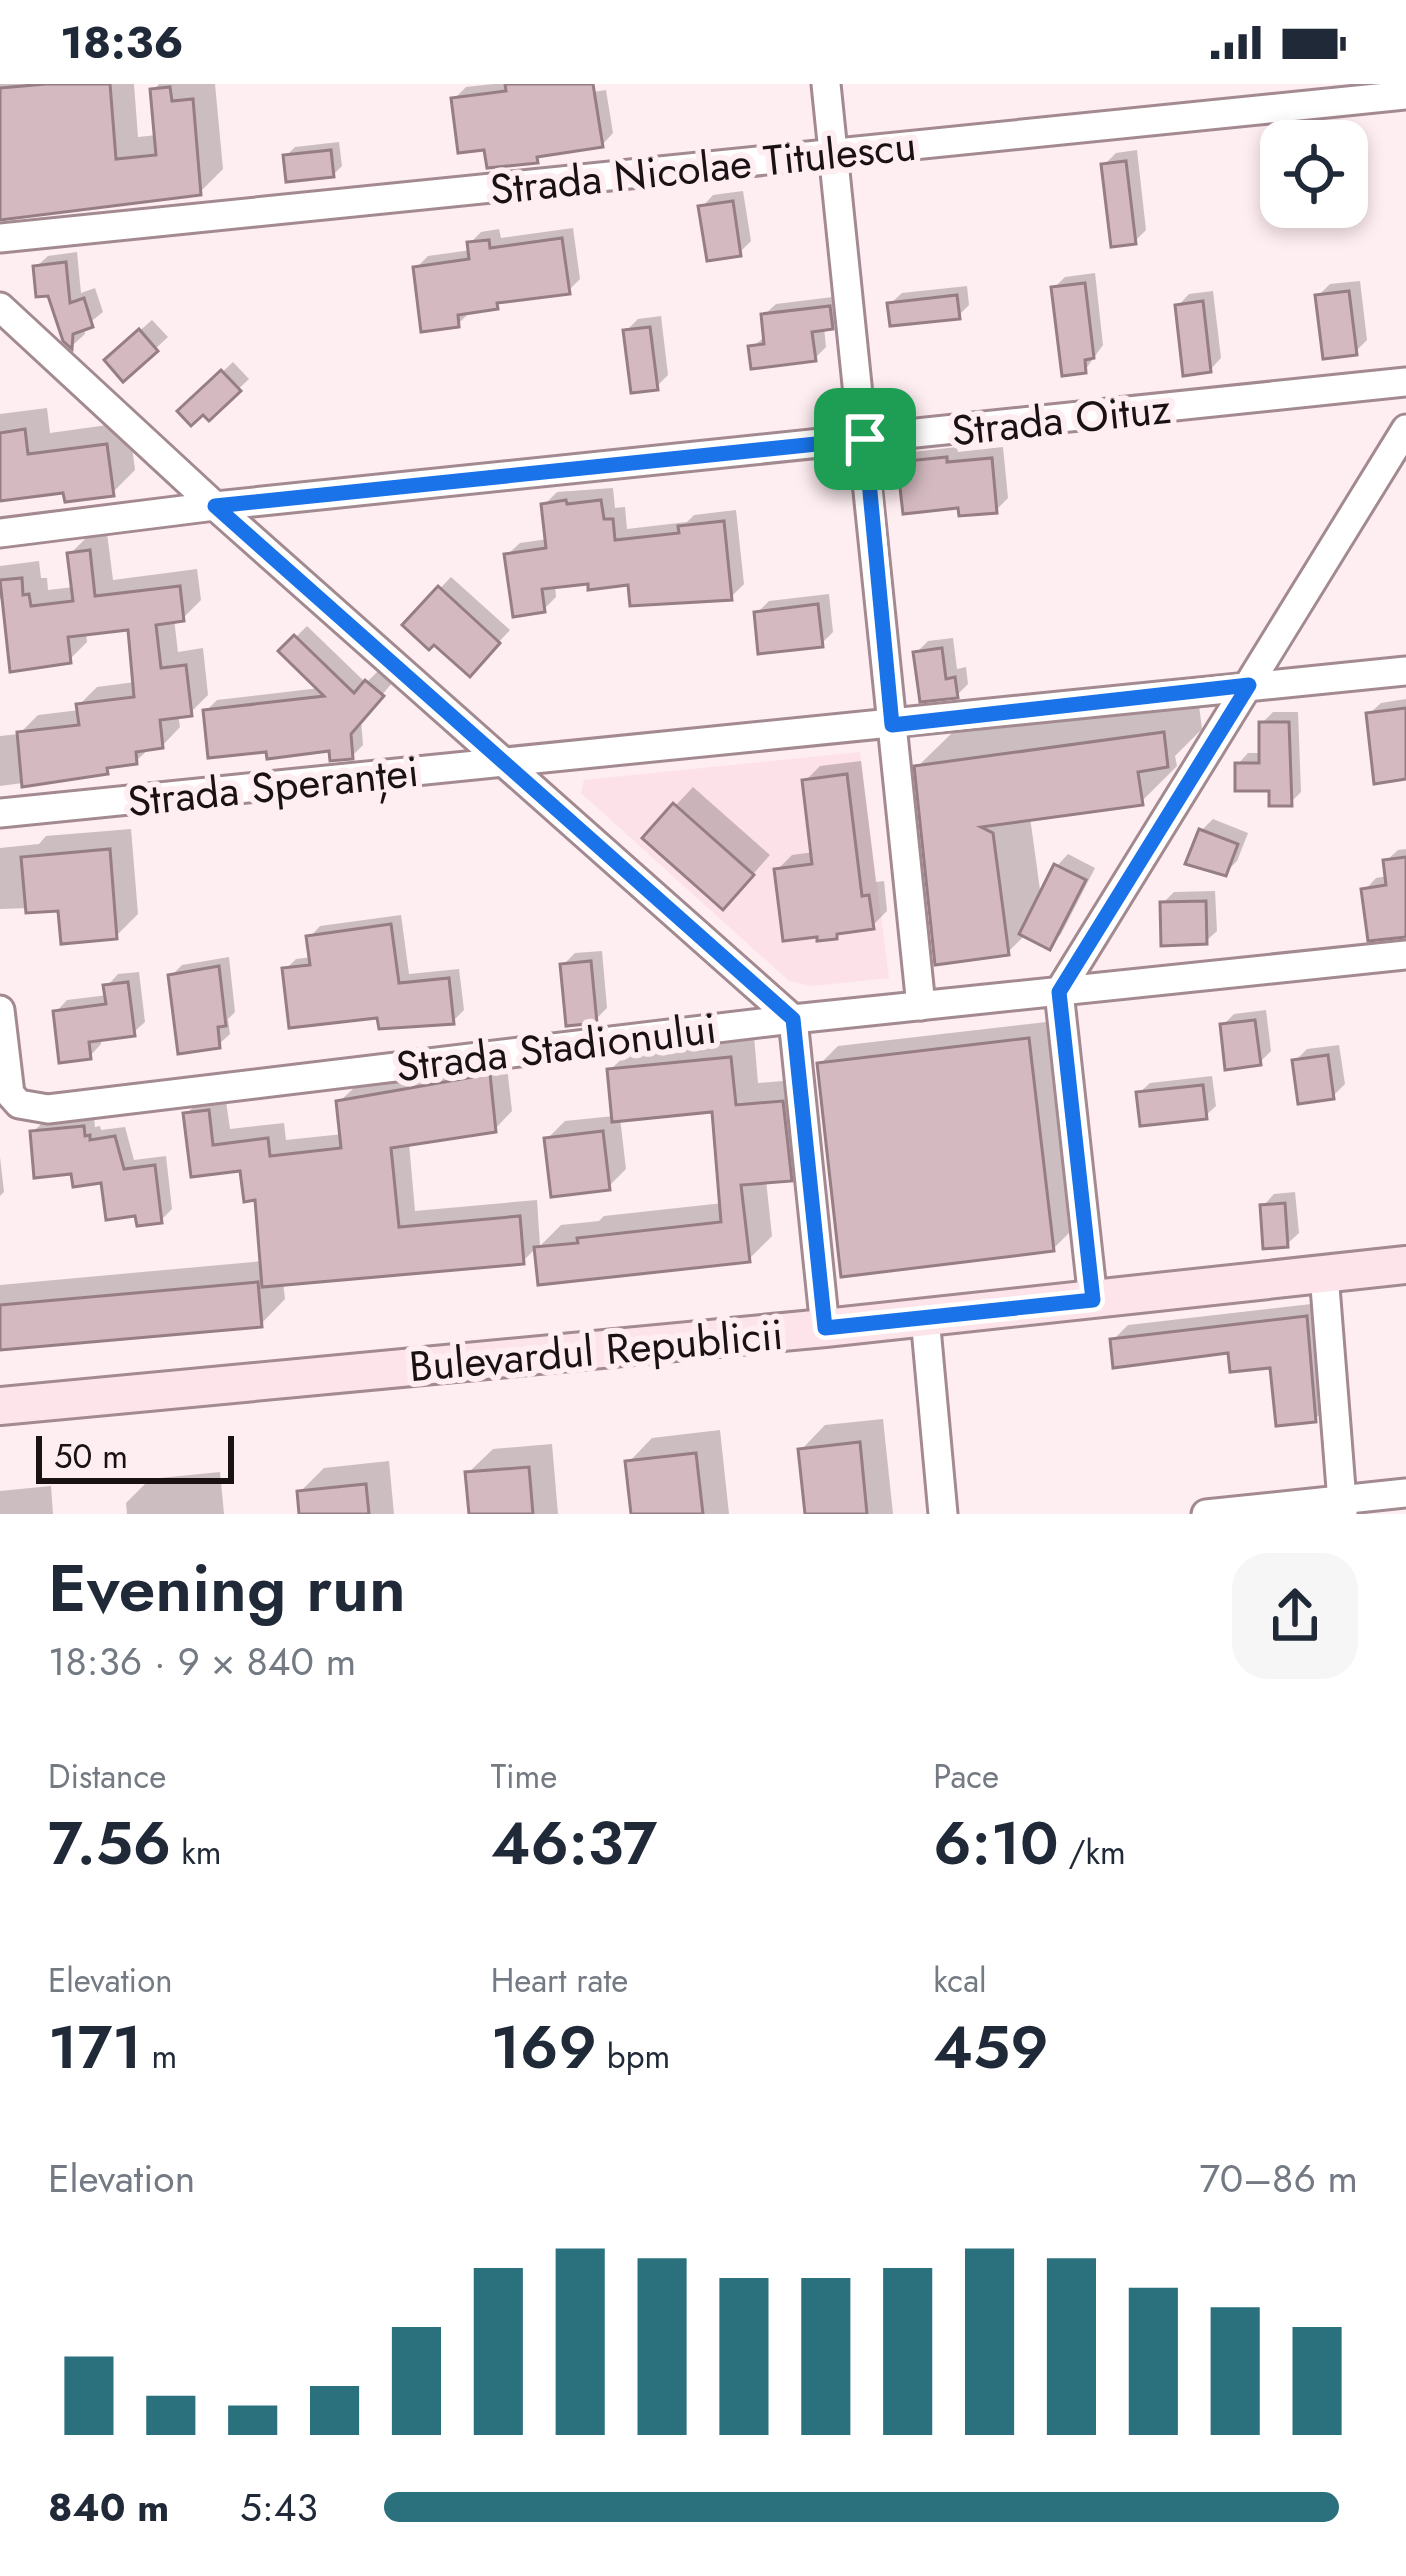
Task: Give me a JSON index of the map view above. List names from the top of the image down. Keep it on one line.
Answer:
{"streets":{"main road":["Bulevardul Republicii"],"street":["Strada Nicolae Titulescu","Strada Oituz","Strada Speranței","Strada Stadionului"]},"scale_bar":"50 m","page":{"status":"18:36","scale":"50 m","heading":["Evening run","18:36 · 9 × 840 m"],"stats":[["Distance","7.56 km"],["Time","46:37"],["Pace","6:10 /km"],["Elevation","171 m"],["Heart rate","169 bpm"],["kcal","459"]],"chart":["Elevation","70–86 m"],"list":[{"name":"840 m","note":"5:43"}]}}
